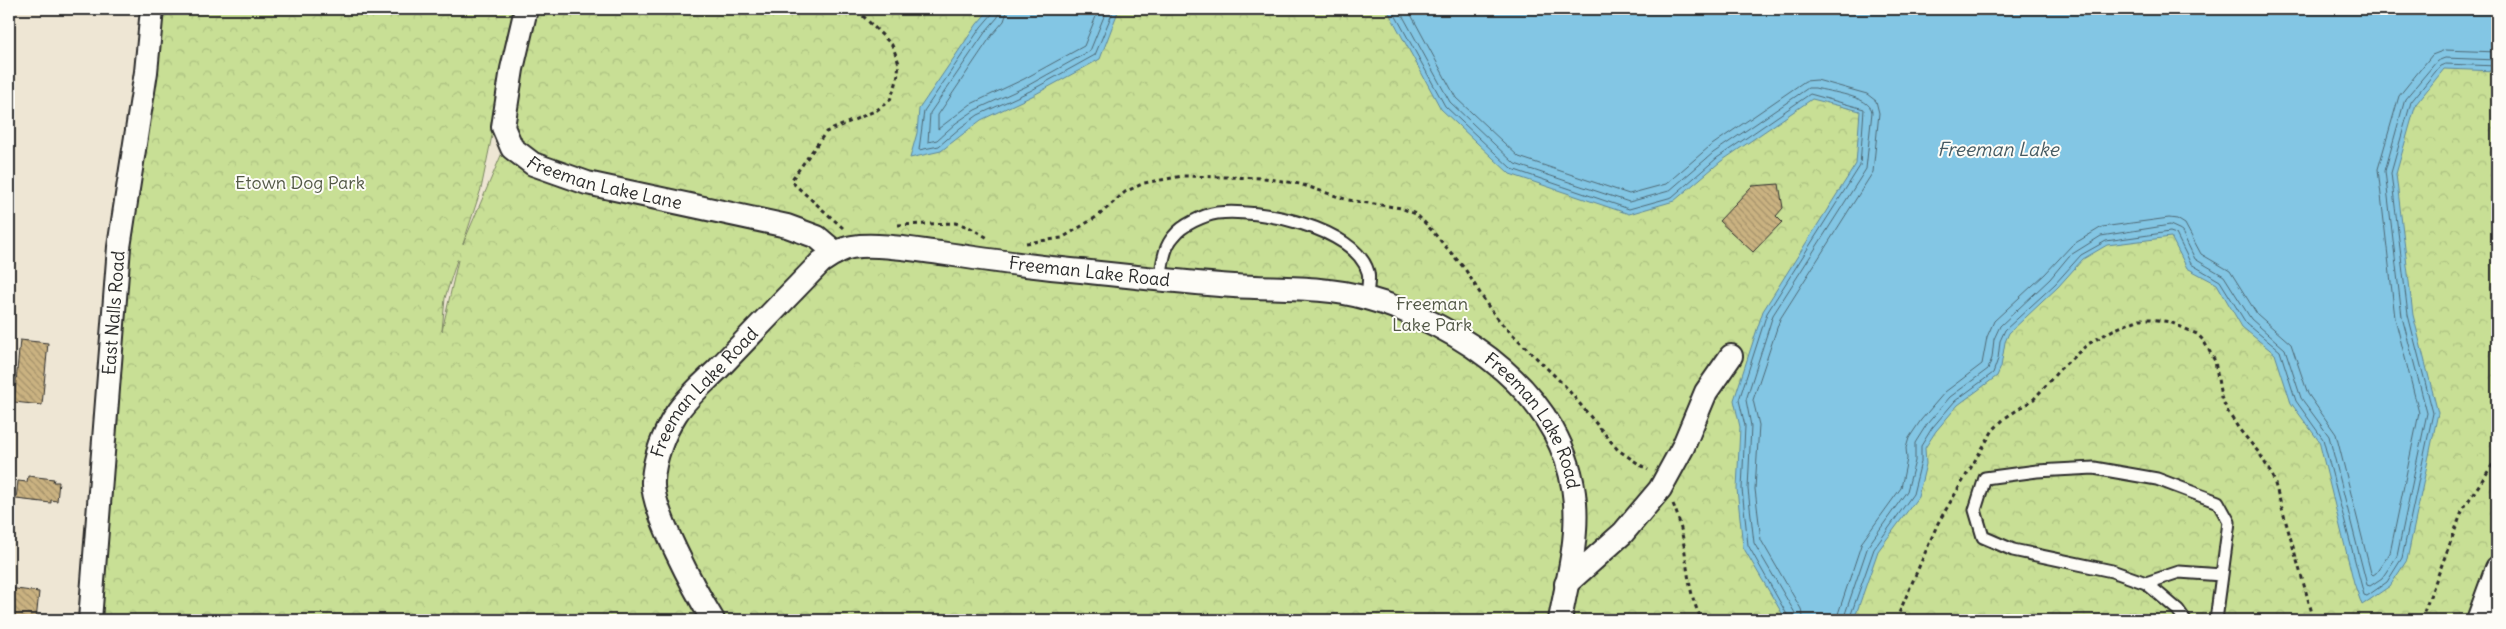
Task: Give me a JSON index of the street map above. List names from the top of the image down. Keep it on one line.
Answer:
{"streets":{"street":["Freeman Lake Lane","Freeman Lake Road","East Nalls Road"]},"crossings":[["Freeman Lake Lane","Freeman Lake Road"]],"water":["Freeman Lake"],"parks":["Etown Dog Park","Freeman Lake Park"]}
